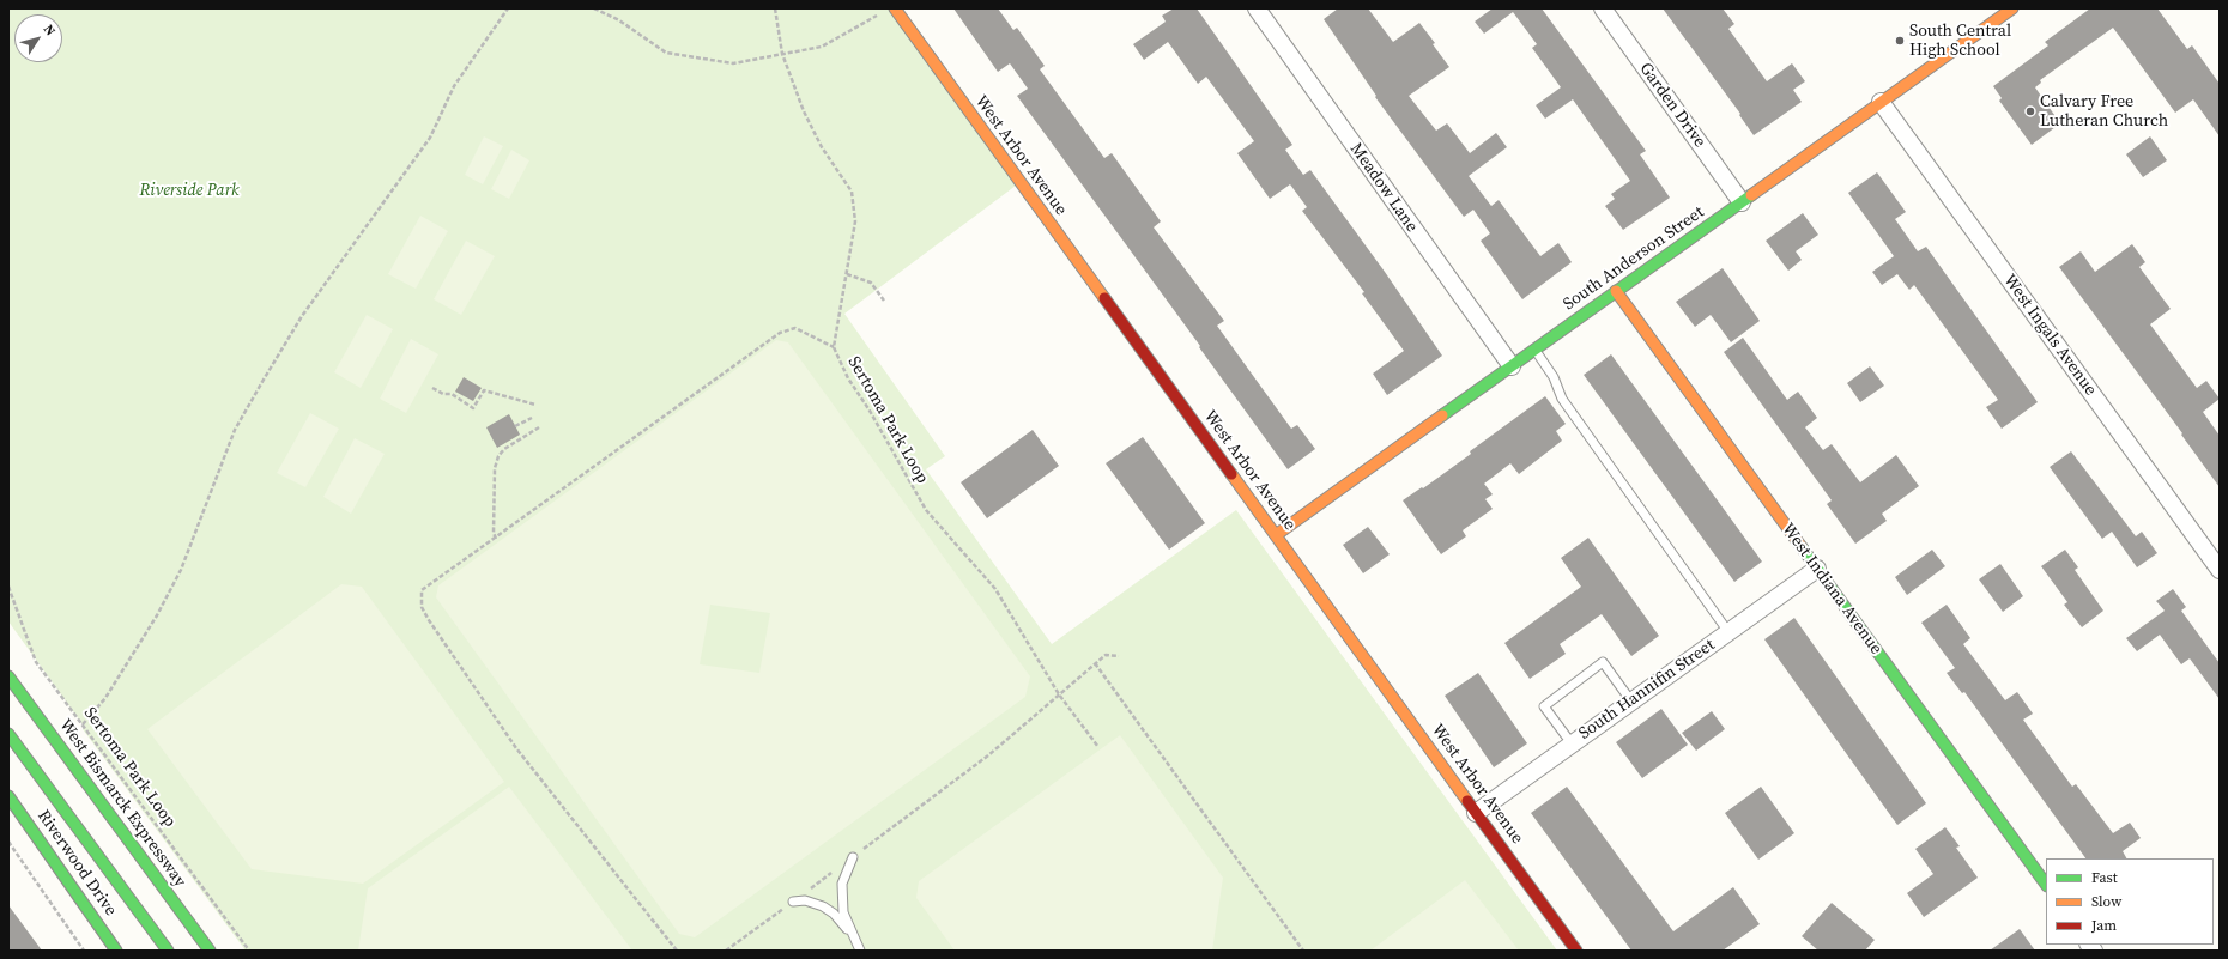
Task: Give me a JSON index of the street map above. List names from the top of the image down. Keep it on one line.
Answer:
{"streets":{"main road":["West Arbor Avenue","South Anderson Street","West Indiana Avenue","West Bismarck Expressway","Riverwood Drive"],"street":["Garden Drive","Meadow Lane","West Ingals Avenue","South Hannifin Street"],"path":["Sertoma Park Loop"]},"crossings":[["Garden Drive","South Anderson Street"],["West Arbor Avenue","South Anderson Street"],["West Arbor Avenue","South Hannifin Street"],["Meadow Lane","South Anderson Street"],["South Anderson Street","West Ingals Avenue"],["South Anderson Street","West Indiana Avenue"],["West Indiana Avenue","South Hannifin Street"]],"parks":["Riverside Park"],"places":["South Central High School","Calvary Free Lutheran Church"],"legend":["Fast","Slow","Jam"],"north":"top right"}
